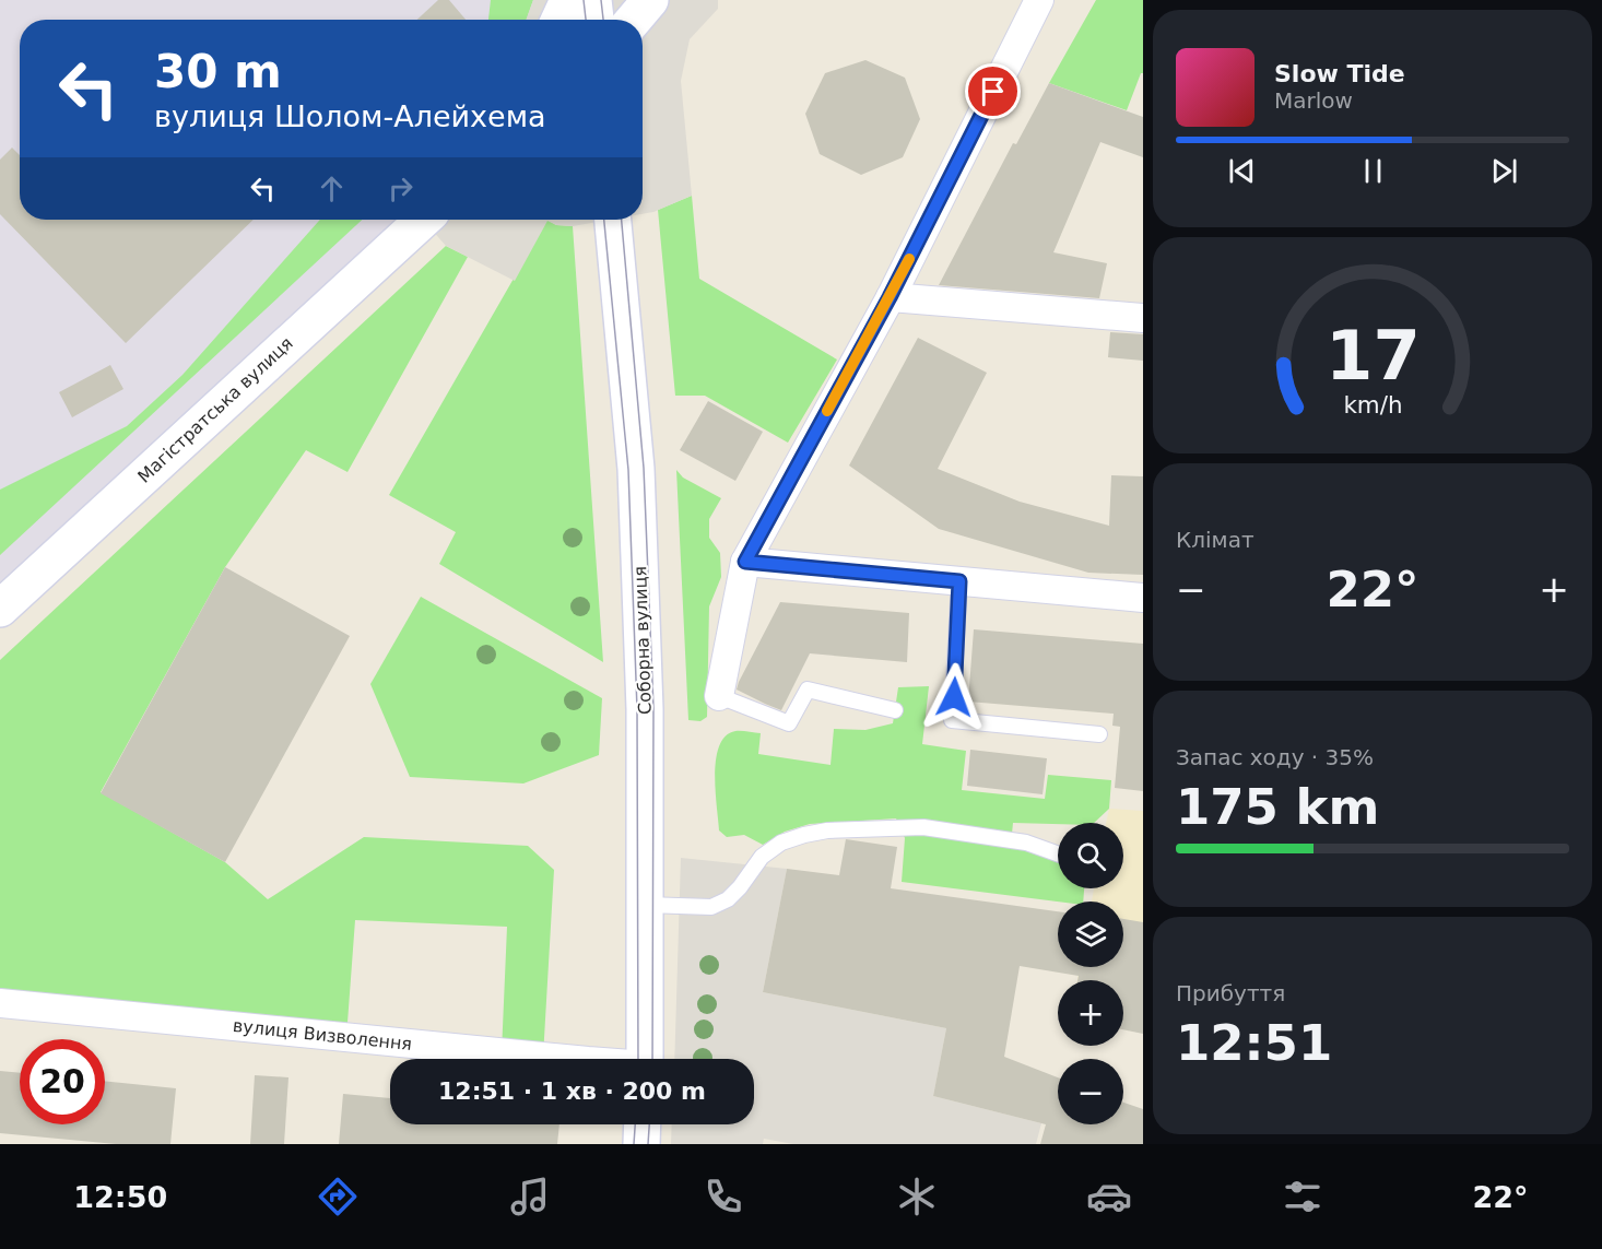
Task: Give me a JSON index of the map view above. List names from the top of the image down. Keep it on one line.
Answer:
{"streets":{"street":["Магістратська вулиця","Соборна вулиця","вулиця Визволення"]},"page":{"turn":["30 m","вулиця Шолом-Алейхема"],"song":["Slow Tide","Marlow"],"tile":["Клімат",["Запас ходу · 35%","175 km"],["Прибуття","12:51"]],"heat":["−","22°","+"],"map_buttons":["+","−"],"limit":"20","trip":"12:51 · 1 хв · 200 m","tabs":["12:50","22°"],"gauge":["17","km/h"]}}
